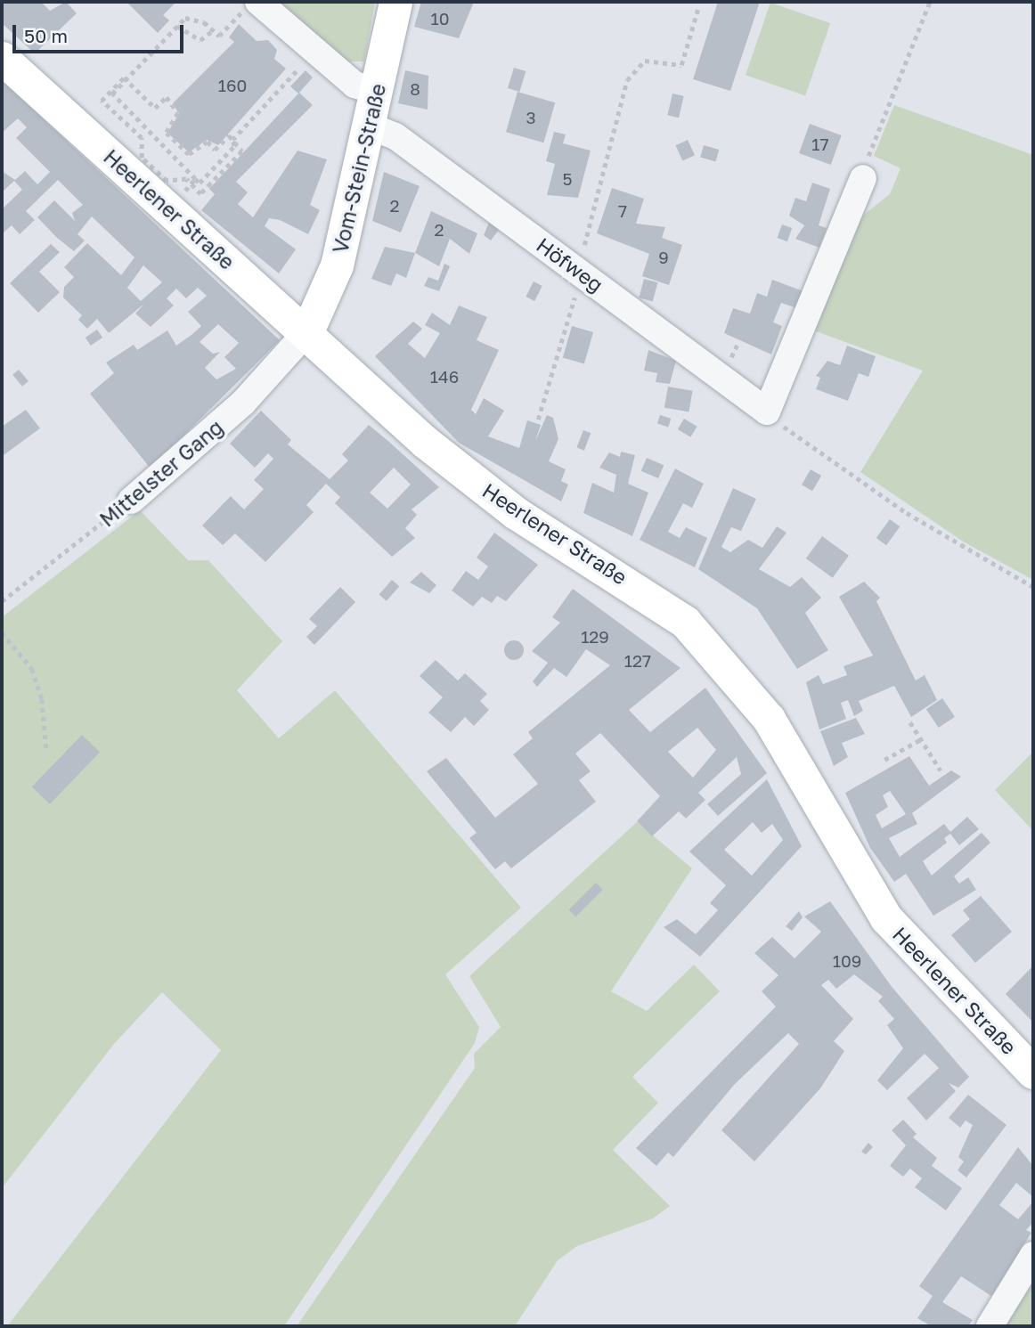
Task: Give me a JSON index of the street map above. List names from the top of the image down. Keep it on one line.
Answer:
{"streets":{"main road":["Vom-Stein-Straße","Heerlener Straße"],"street":["Höfweg","Mittelster Gang"]},"crossings":[["Vom-Stein-Straße","Heerlener Straße"],["Vom-Stein-Straße","Höfweg"],["Vom-Stein-Straße","Mittelster Gang"],["Heerlener Straße","Mittelster Gang"]],"house_numbers":["10","160","8","3","17","5","2","7","2","9","146","129","127","109"],"scale_bar":"50 m"}
